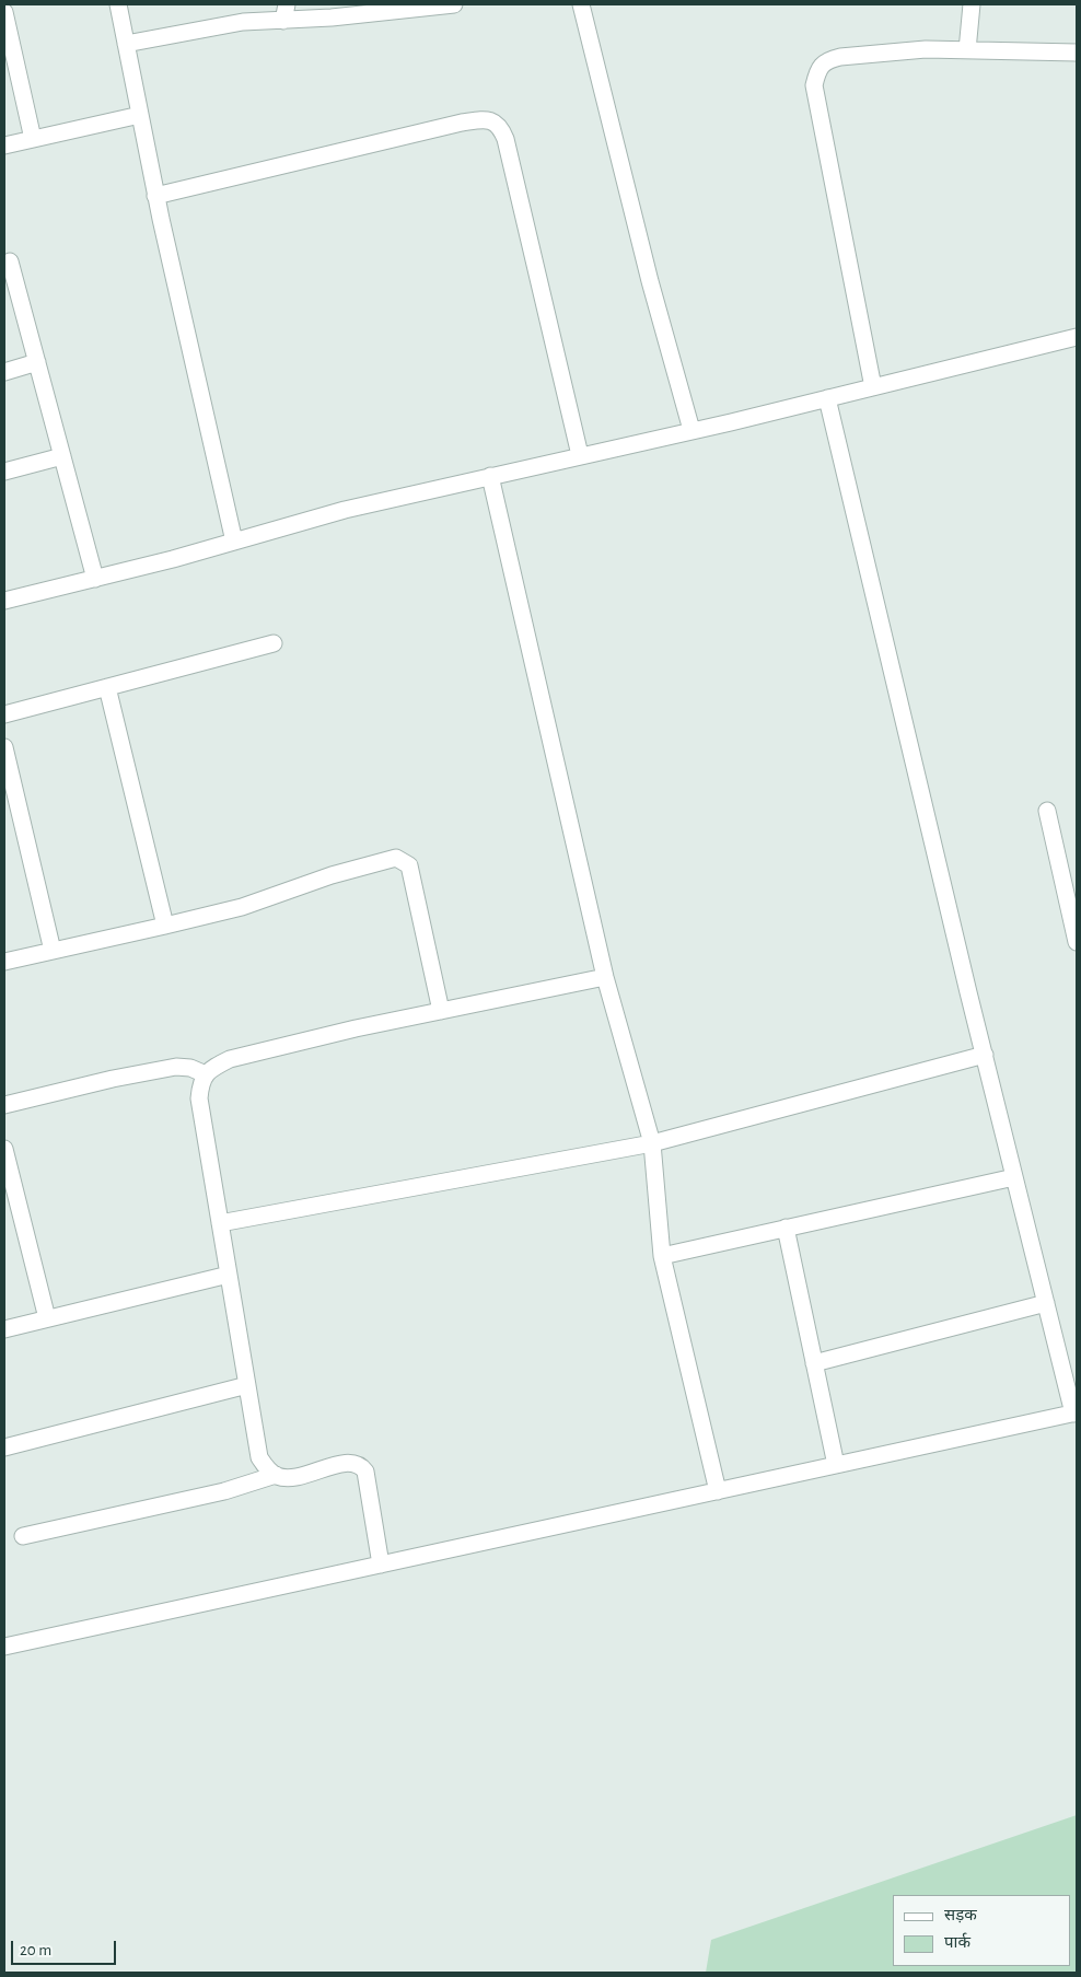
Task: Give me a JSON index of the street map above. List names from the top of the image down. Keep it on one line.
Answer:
{"legend":["सड़क","पार्क"],"scale_bar":"20 m"}
